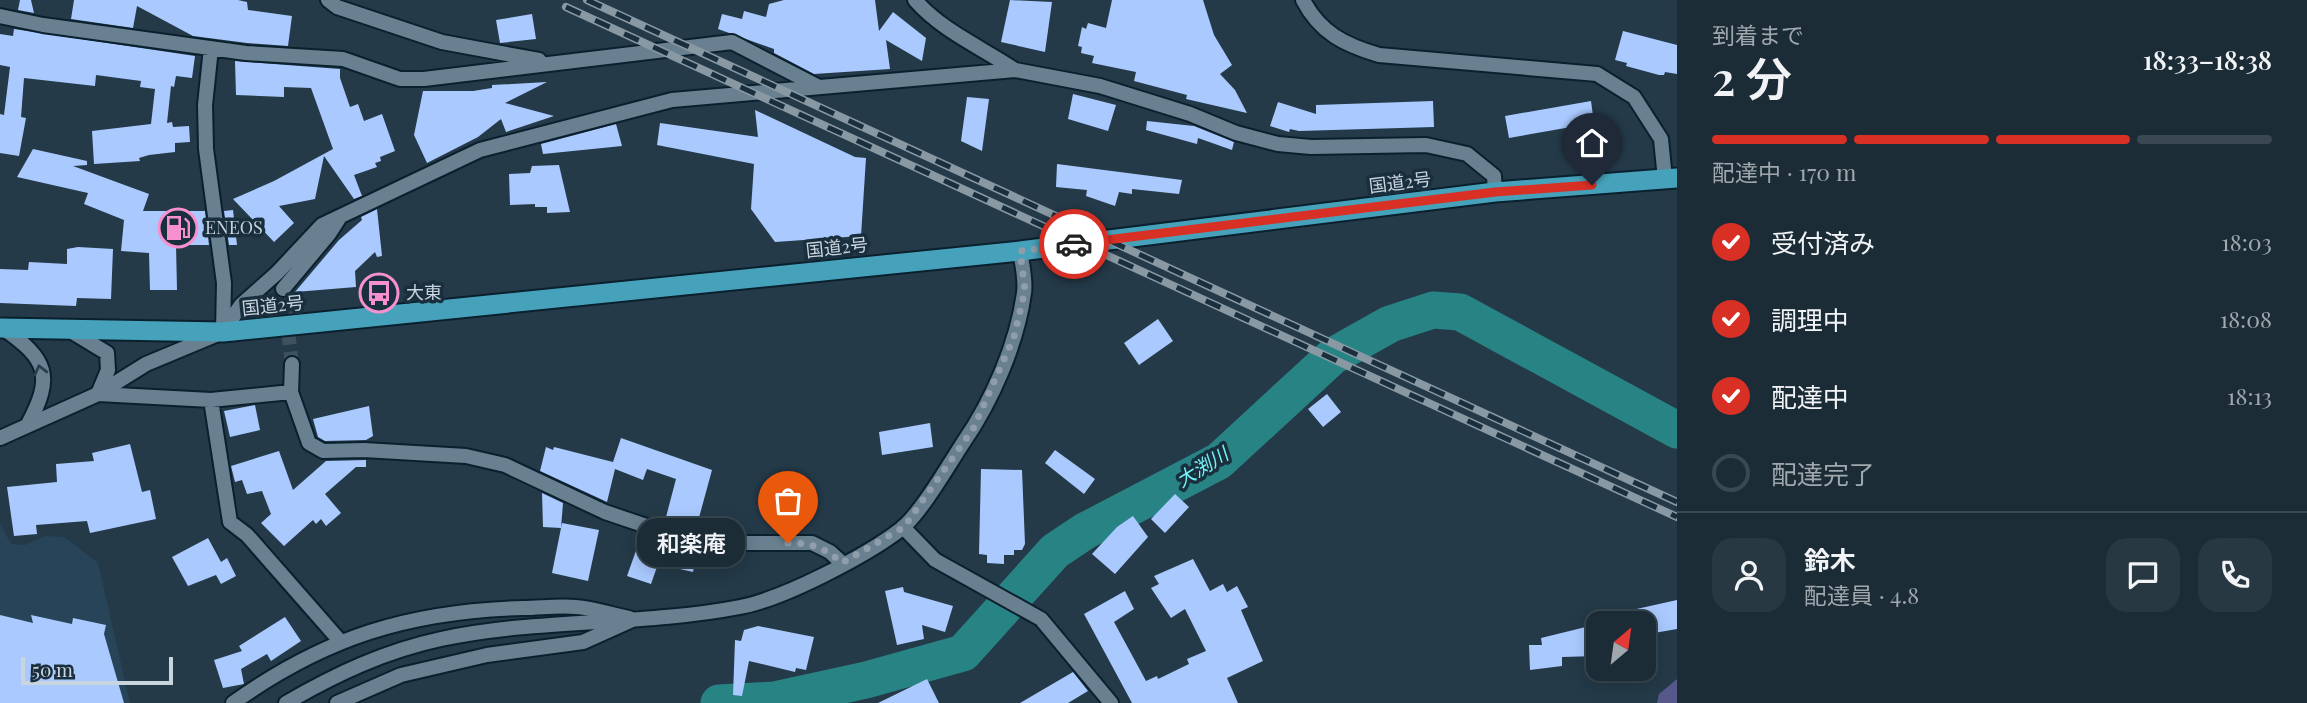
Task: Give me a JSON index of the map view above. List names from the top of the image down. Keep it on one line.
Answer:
{"streets":{"highway":["国道2号"]},"water":["大渕川"],"places":{"fuel station":["ENEOS"],"bus stop":["大東"],"other":["和楽庵"]},"scale_bar":"50 m","north":"top right","page":{"heading":["2 分","到着まで","18:33–18:38"],"panel":["鈴木","配達員 · 4.8"],"bar":"配達中 · 170 m","list":[["受付済み","18:03"],["調理中","18:08"],["配達中","18:13"],"配達完了"],"bubble":"和楽庵","scale":"50 m"}}
